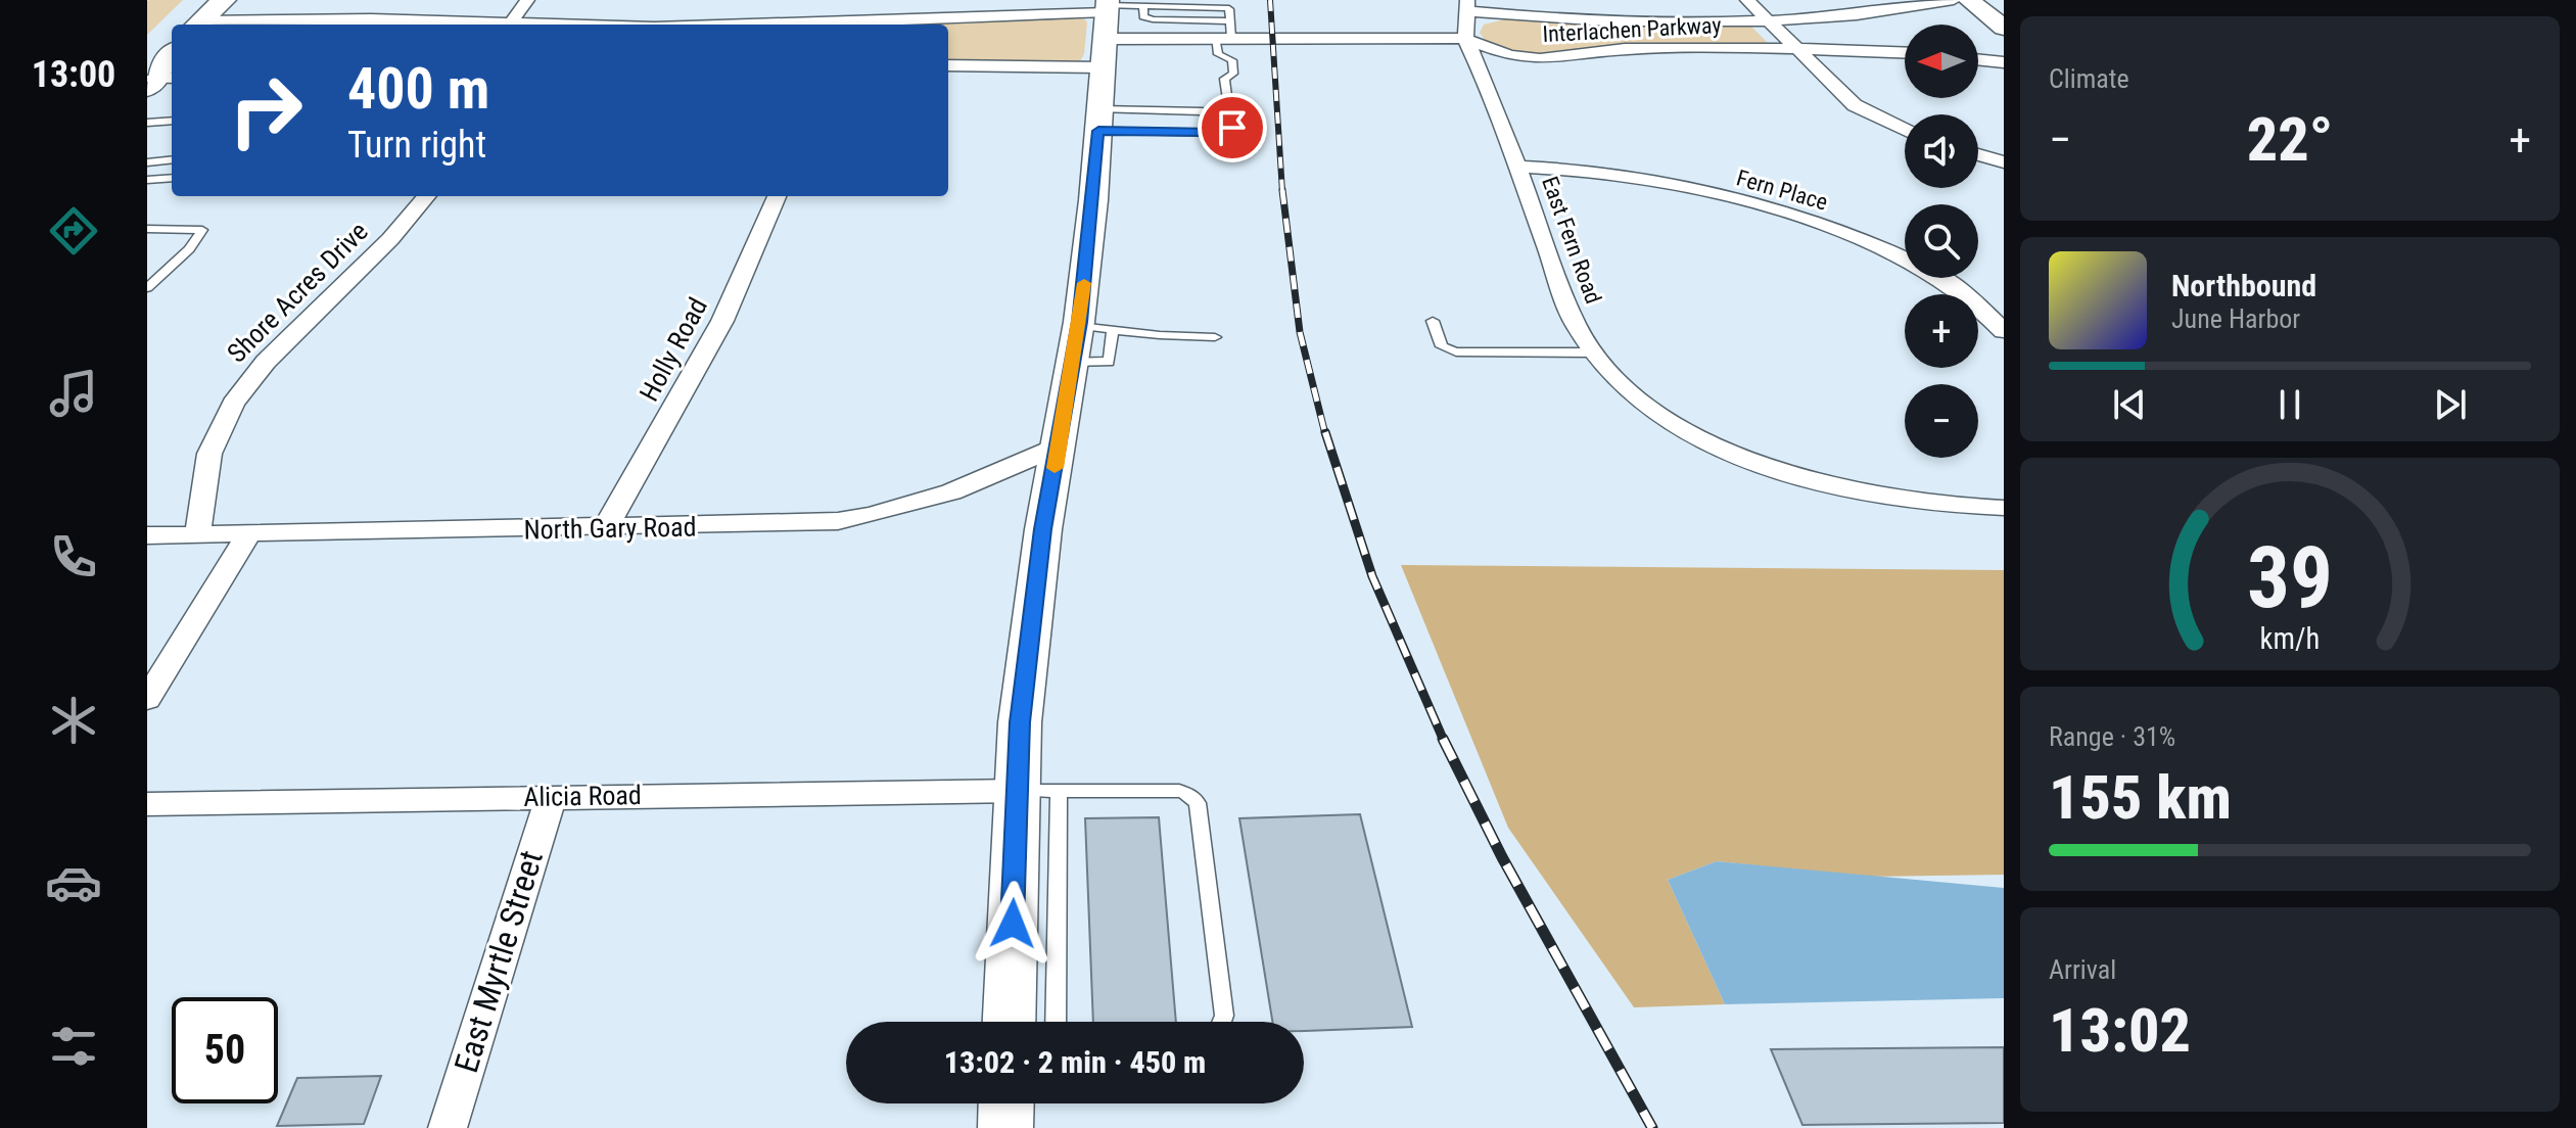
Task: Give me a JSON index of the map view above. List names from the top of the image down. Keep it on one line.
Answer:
{"streets":{"street":["Interlachen Parkway","Fern Place","East Fern Road","Shore Acres Drive","Holly Road","North Gary Road","Alicia Road","East Myrtle Street"]},"crossings":[["Interlachen Parkway","East Fern Road"],["Fern Place","East Fern Road"],["Shore Acres Drive","North Gary Road"],["Holly Road","North Gary Road"],["Alicia Road","East Myrtle Street"]],"north":"left","page":{"tabs":"13:00","tile":["Climate",["Range · 31%","155 km"],["Arrival","13:02"]],"map_buttons":["+","−"],"turn":["400 m","Turn right"],"heat":["−","22°","+"],"song":["Northbound","June Harbor"],"limit":"50","trip":"13:02 · 2 min · 450 m","gauge":["39","km/h"]}}
